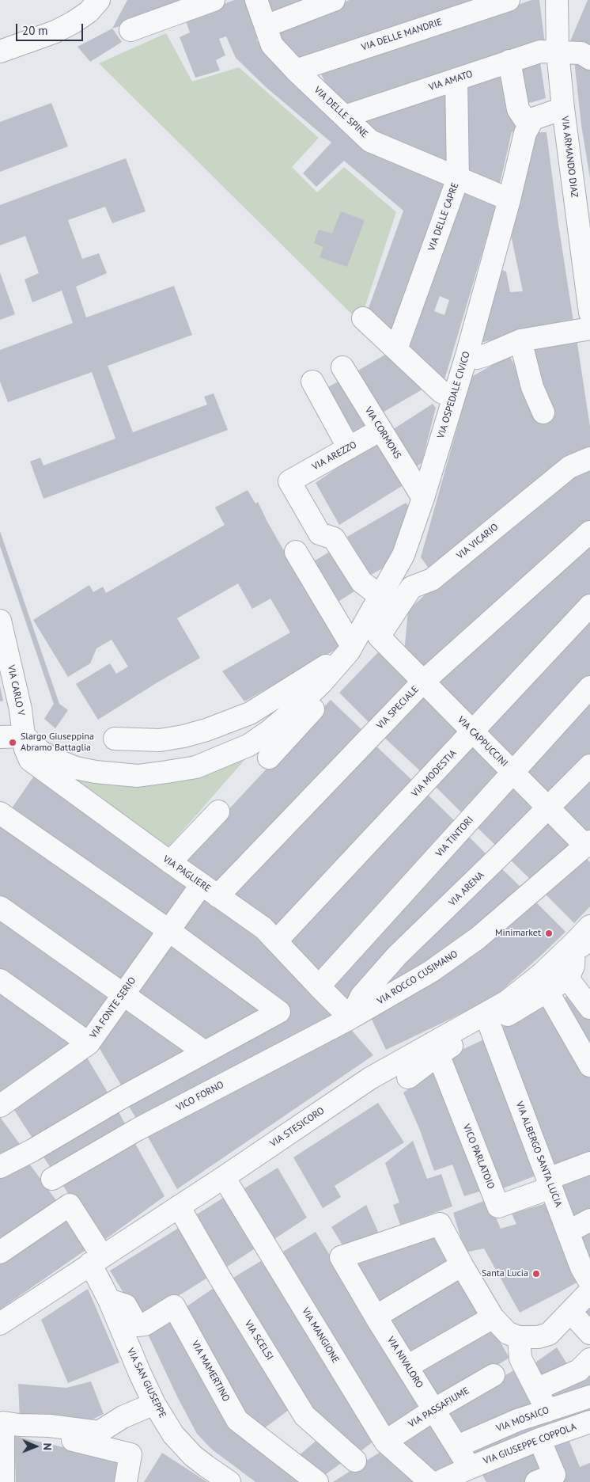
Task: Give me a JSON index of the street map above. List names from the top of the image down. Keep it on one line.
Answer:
{"streets":{"street":["VIA DELLE MANDRIE","VIA AMATO","VIA DELLE SPINE","VIA ARMANDO DIAZ","VIA DELLE CAPRE","VIA OSPEDALE CIVICO","VIA CORMONS","VIA AREZZO","VIA VICARIO","VIA CARLO V","VIA SPECIALE","VIA CAPPUCCINI","VIA MODESTIA","VIA TINTORI","VIA PAGLIERE","VIA ARENA","VIA ROCCO CUSIMANO","VIA FONTE SERIO","VICO FORNO","VIA STESICORO","VIA ALBERGO SANTA LUCIA","VICO PARLATOIO","VIA MANGIONE","VIA SCELSI","VIA NIVALORO","VIA MAMERTINO","VIA SAN GIUSEPPE","VIA PASSAFIUME","VIA MOSAICO","VIA GIUSEPPE COPPOLA"]},"crossings":[["VIA DELLE MANDRIE","VIA DELLE SPINE"],["VIA AMATO","VIA DELLE SPINE"],["VIA AMATO","VIA ARMANDO DIAZ"],["VIA AMATO","VIA DELLE CAPRE"],["VIA DELLE SPINE","VIA DELLE CAPRE"],["VIA DELLE SPINE","VIA OSPEDALE CIVICO"],["VIA OSPEDALE CIVICO","VIA CORMONS"],["VIA OSPEDALE CIVICO","VIA AREZZO"],["VIA OSPEDALE CIVICO","VIA CARLO V"],["VIA OSPEDALE CIVICO","VIA PAGLIERE"],["VIA CORMONS","VIA AREZZO"],["VIA VICARIO","VIA CAPPUCCINI"],["VIA CARLO V","VIA PAGLIERE"],["VIA SPECIALE","VIA CAPPUCCINI"],["VIA SPECIALE","VIA PAGLIERE"],["VIA SPECIALE","VIA FONTE SERIO"],["VIA CAPPUCCINI","VIA MODESTIA"],["VIA CAPPUCCINI","VIA TINTORI"],["VIA CAPPUCCINI","VIA ARENA"],["VIA CAPPUCCINI","VIA ROCCO CUSIMANO"],["VIA MODESTIA","VIA PAGLIERE"],["VIA TINTORI","VIA PAGLIERE"],["VIA PAGLIERE","VIA ARENA"],["VIA PAGLIERE","VIA ROCCO CUSIMANO"],["VIA PAGLIERE","VIA FONTE SERIO"],["VIA PAGLIERE","VICO FORNO"],["VIA ARENA","VIA ROCCO CUSIMANO"],["VIA ARENA","VICO FORNO"],["VIA ROCCO CUSIMANO","VICO FORNO"],["VIA STESICORO","VIA MANGIONE"],["VIA STESICORO","VIA SCELSI"],["VIA STESICORO","VIA SAN GIUSEPPE"],["VIA ALBERGO SANTA LUCIA","VICO PARLATOIO"],["VIA MANGIONE","VIA PASSAFIUME"],["VIA NIVALORO","VIA PASSAFIUME"],["VIA NIVALORO","VIA MOSAICO"],["VIA NIVALORO","VIA GIUSEPPE COPPOLA"],["VIA MAMERTINO","VIA SAN GIUSEPPE"]],"places":["Slargo Giuseppina Abramo Battaglia","Minimarket","Santa Lucia"],"scale_bar":"20 m","north":"right"}
